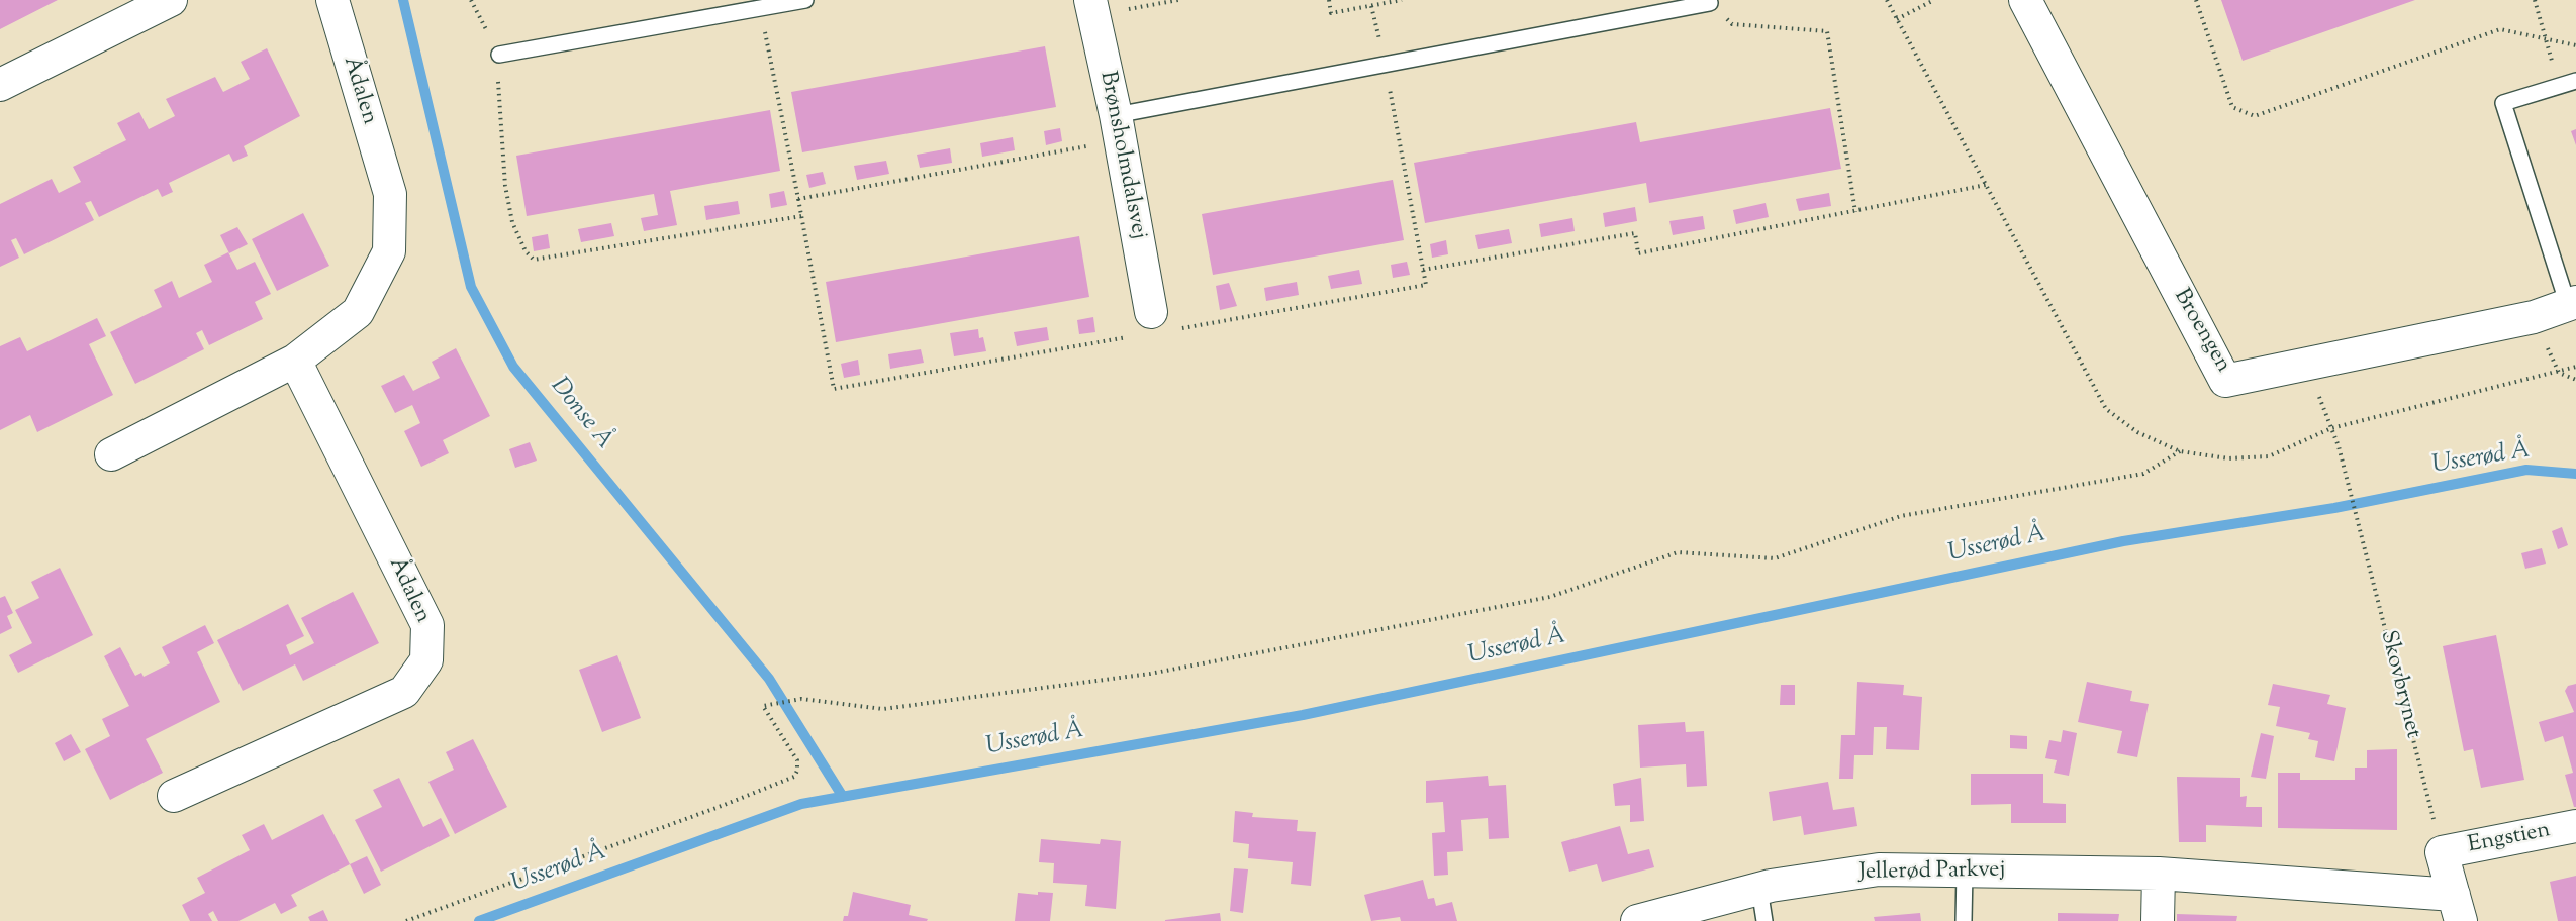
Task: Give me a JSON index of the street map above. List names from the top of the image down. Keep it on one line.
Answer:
{"streets":{"street":["Ådalen","Brønsholmdalsvej","Broengen","Engstien","Jellerød Parkvej"],"path":["Skovbrynet"]},"crossings":[["Skovbrynet","Engstien"]],"water":["Donse Å","Usserød Å"]}
